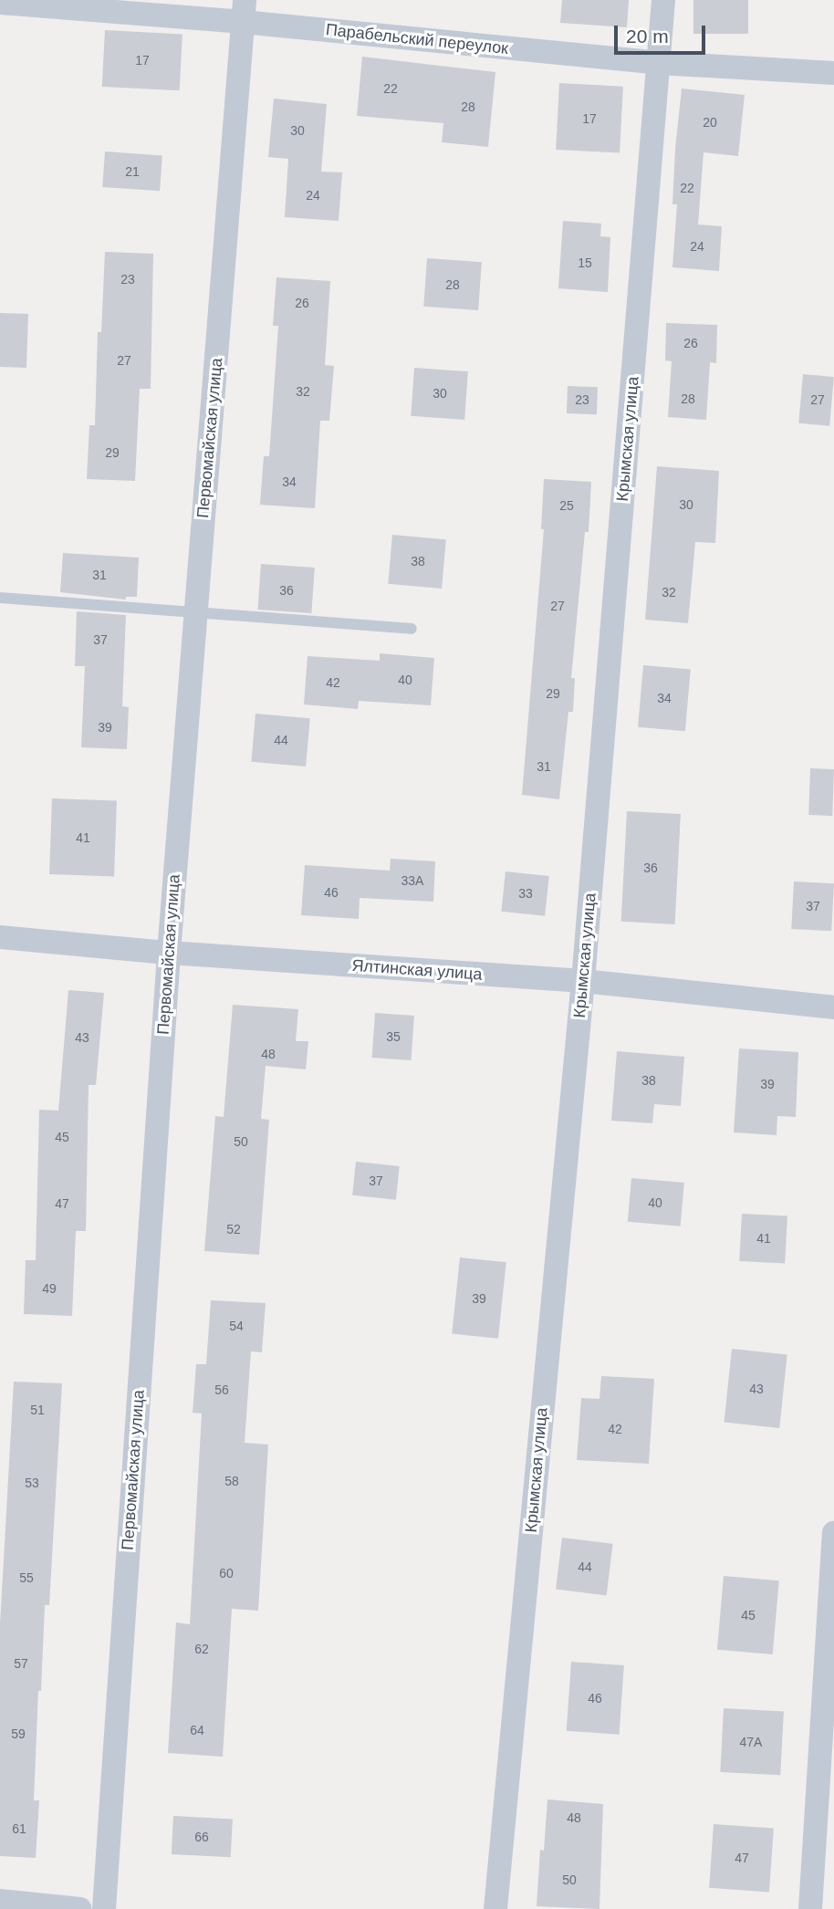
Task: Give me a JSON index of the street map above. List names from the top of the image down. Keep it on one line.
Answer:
{"streets":{"street":["Парабельский переулок","Первомайская улица","Крымская улица","Ялтинская улица"]},"crossings":[["Парабельский переулок","Первомайская улица"],["Парабельский переулок","Крымская улица"],["Первомайская улица","Ялтинская улица"],["Крымская улица","Ялтинская улица"]],"house_numbers":["17","22","28","17","20","30","21","22","24","24","15","23","28","26","26","27","32","30","28","23","27","29","34","30","25","38","31","36","32","27","37","40","42","29","34","39","44","31","41","36","33А","46","33","37","35","43","48","38","39","45","50","37","40","47","52","41","49","39","54","43","56","51","42","58","53","44","60","55","45","62","57","46","64","59","47А","48","61","66","47","50"],"scale_bar":"20 m"}
